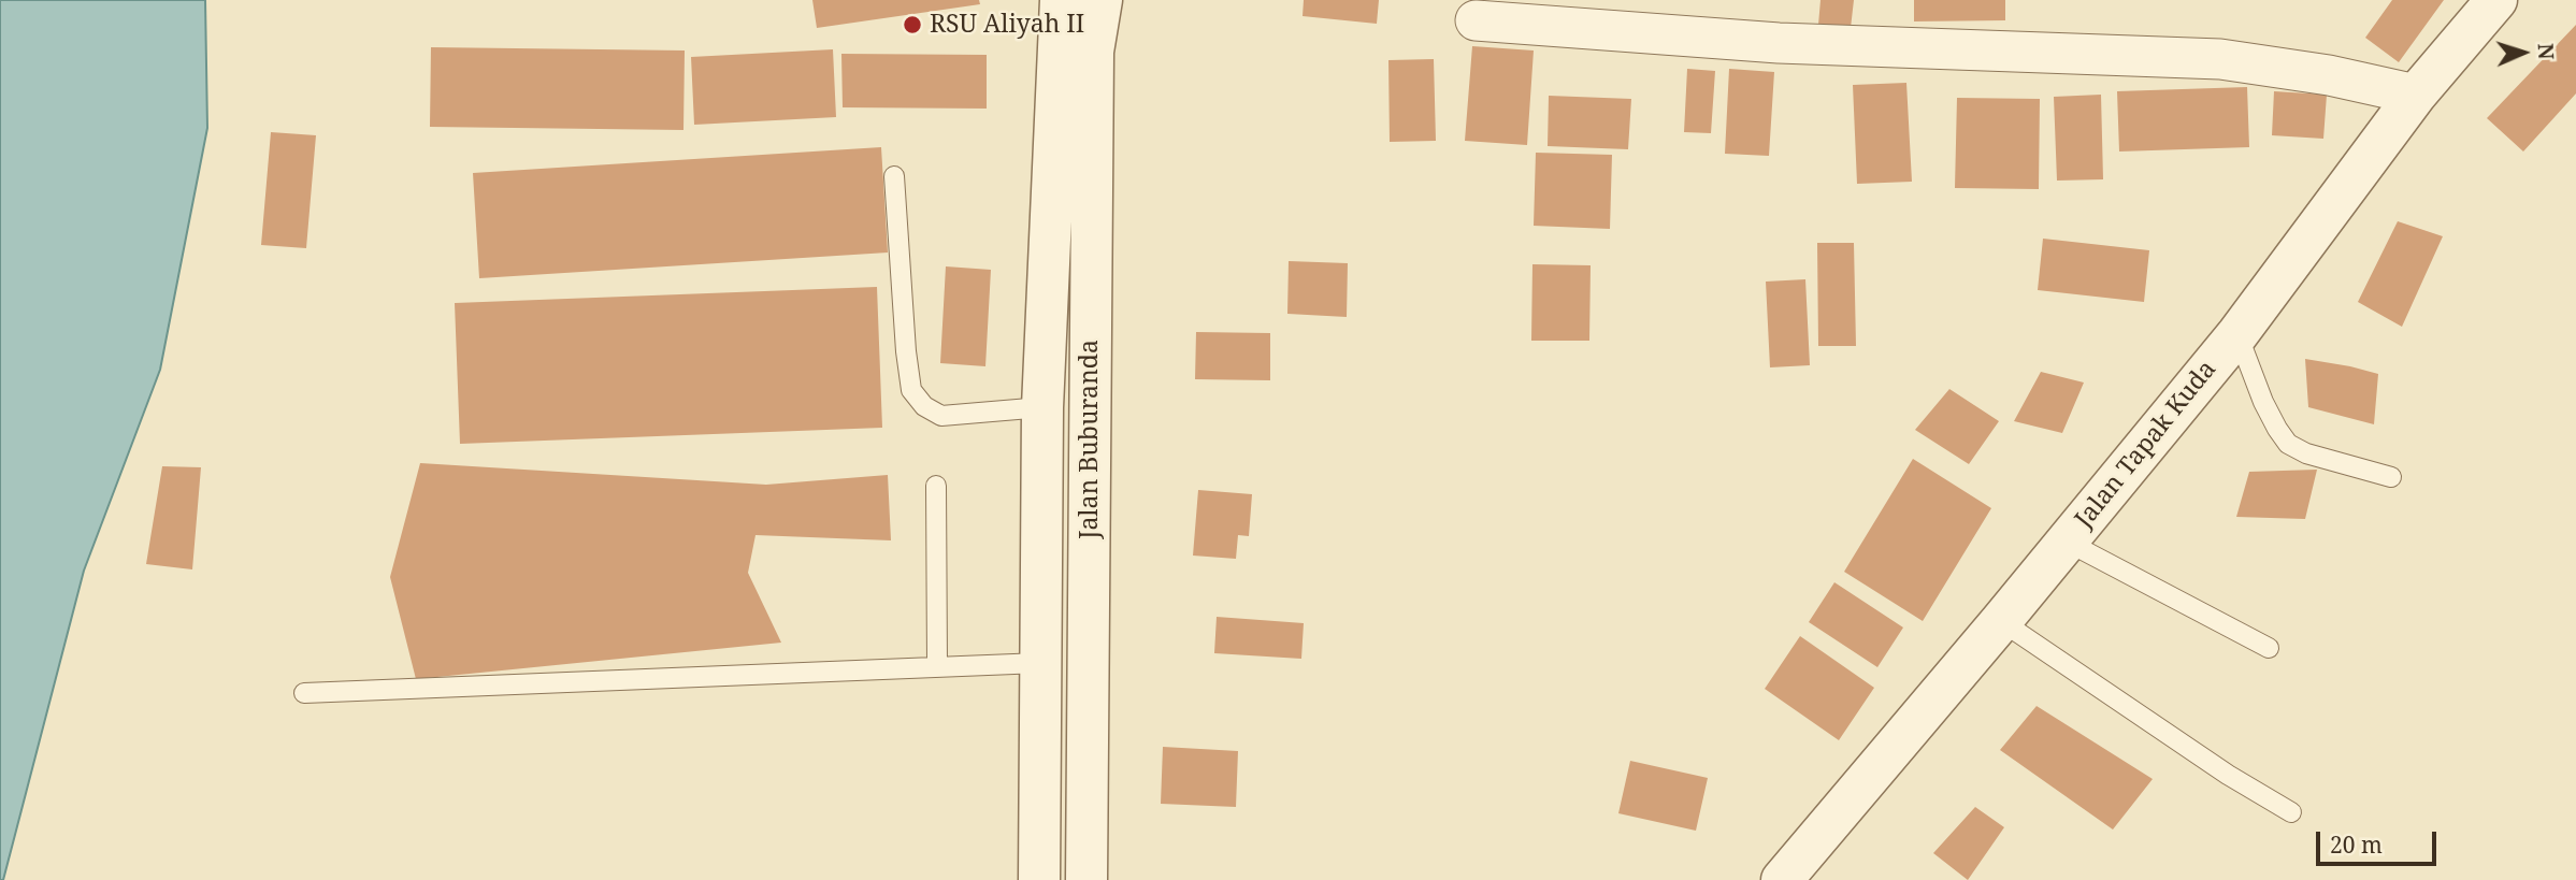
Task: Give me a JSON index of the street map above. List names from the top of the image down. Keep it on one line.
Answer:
{"streets":{"street":["Jalan Buburanda","Jalan Tapak Kuda"]},"places":["RSU Aliyah II"],"scale_bar":"20 m","north":"right"}
